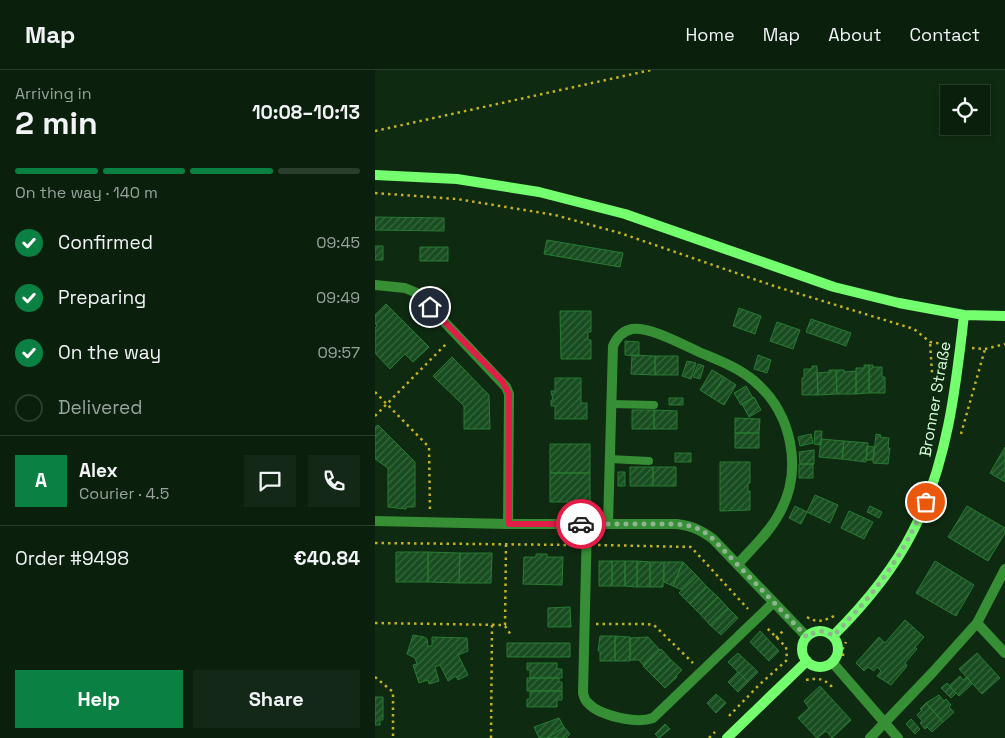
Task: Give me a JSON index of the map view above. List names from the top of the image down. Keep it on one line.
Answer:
{"streets":{"street":["Bronner Straße"]},"page":{"header":"Map","nav":["Home","Map","About","Contact"],"heading":["2 min","Arriving in","10:08–10:13"],"panel":["Alex","Courier · 4.5","Order #9498","€40.84"],"bar":"On the way · 140 m","list":[["Confirmed","09:45"],["Preparing","09:49"],["On the way","09:57"],"Delivered"],"round":"A","buttons":["Help","Share"]}}
